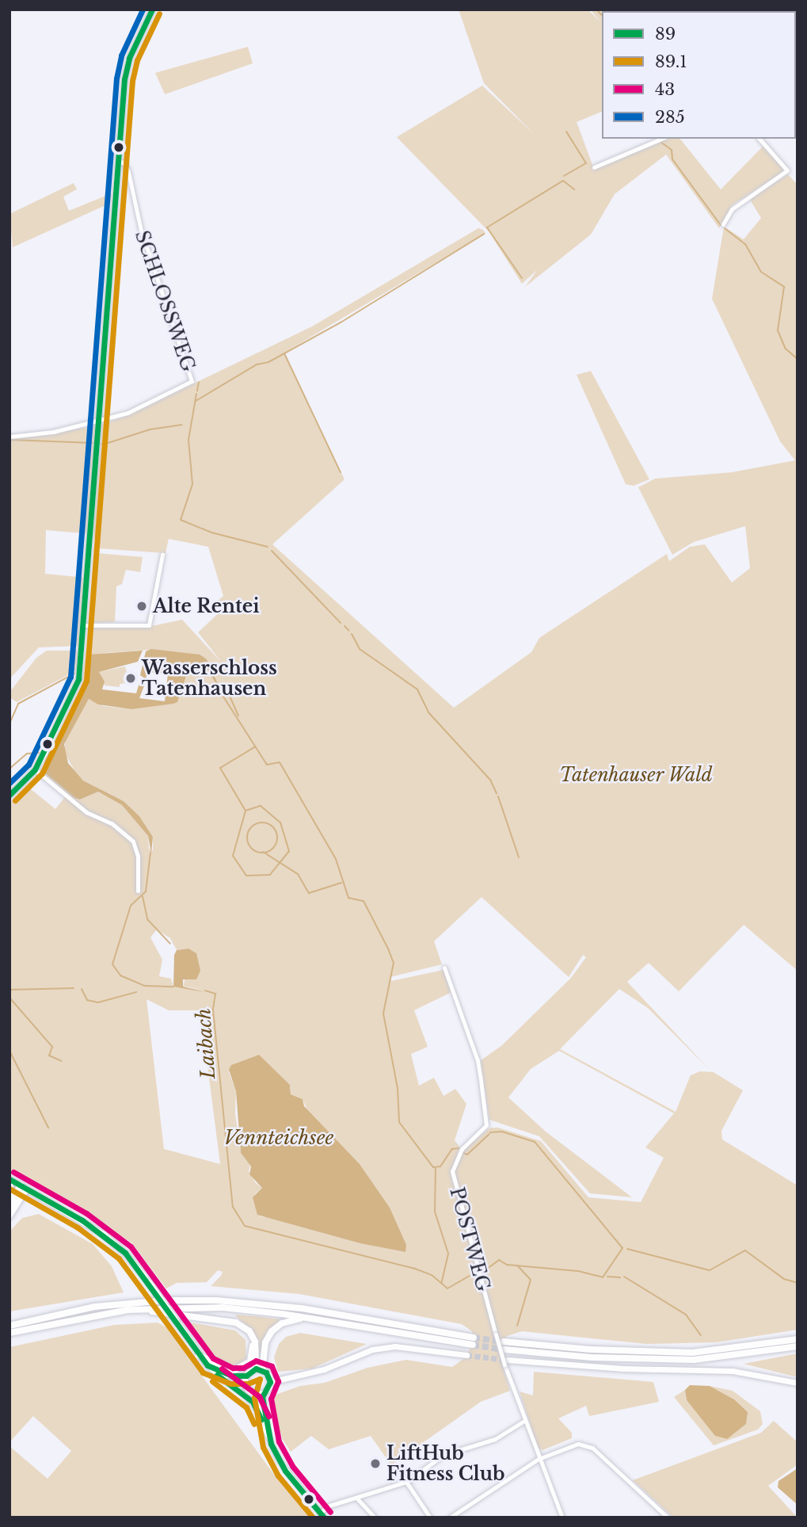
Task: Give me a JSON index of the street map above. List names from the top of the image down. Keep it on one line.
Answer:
{"streets":{"street":["SCHLOSSWEG","POSTWEG"]},"water":["Laibach","Vennteichsee"],"parks":["Tatenhauser Wald"],"places":["Alte Rentei","Wasserschloss Tatenhausen","LiftHub Fitness Club"],"lines":["transit line 89","transit line 285","transit line 89.1","transit line 43"],"legend":["89","89.1","43","285"]}
